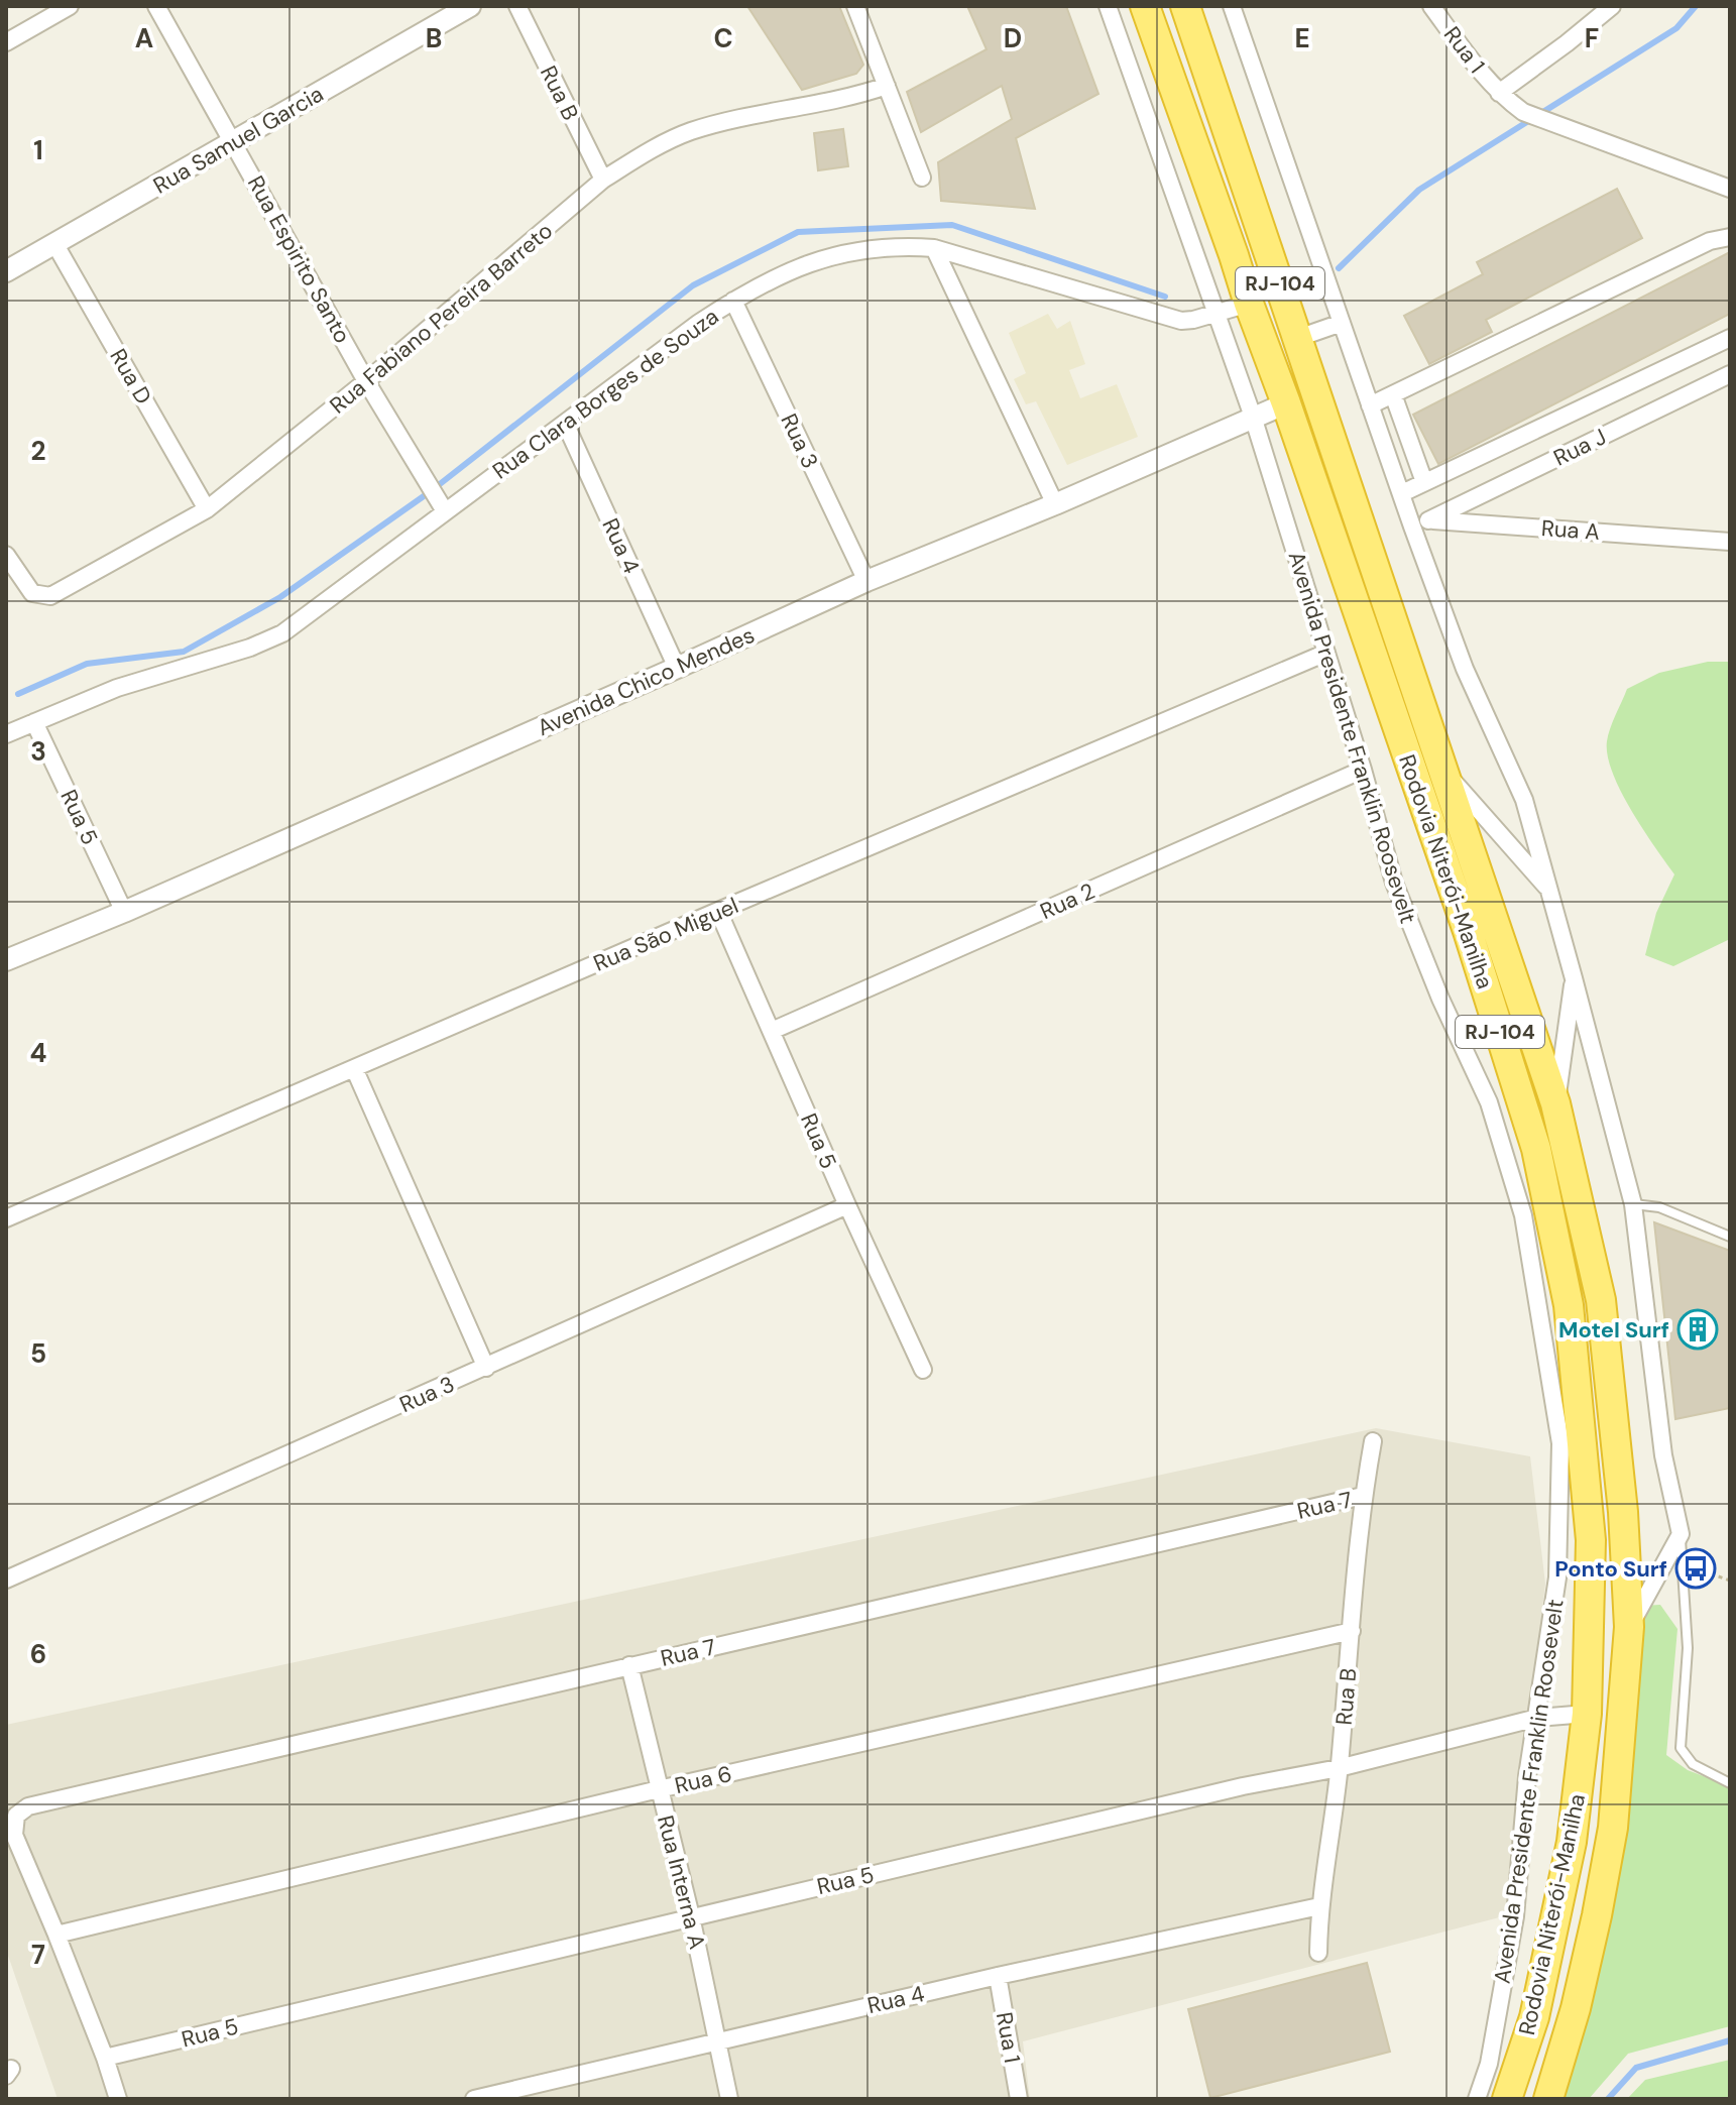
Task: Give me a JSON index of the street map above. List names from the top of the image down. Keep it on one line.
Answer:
{"streets":{"highway":["RJ-104","Rodovia Niterói-Manilha"],"street":["Rua 1","Rua B","Rua Samuel Garcia","Rua Espirito Santo","Rua Fabiano Pereira Barreto","Rua D","Rua Clara Borges de Souza","Rua 3","Rua J","Rua A","Rua 4","Avenida Chico Mendes","Avenida Presidente Franklin Roosevelt","Rua 5","Rua 2","Rua São Miguel","Rua 7","Rua 6","Rua Interna A"]},"crossings":[["Rua 1","Rua 4"],["Rua B","Rua Fabiano Pereira Barreto"],["Rua B","Rua 4"],["Rua B","Rua 5"],["Rua B","Rua 7"],["Rua B","Rua 6"],["Rua Samuel Garcia","Rua Espirito Santo"],["Rua Samuel Garcia","Rua D"],["Rua Espirito Santo","Rua Fabiano Pereira Barreto"],["Rua Espirito Santo","Rua Clara Borges de Souza"],["Rua Fabiano Pereira Barreto","Rua D"],["Rua Clara Borges de Souza","Rua 3"],["Rua Clara Borges de Souza","Rua 4"],["Rua Clara Borges de Souza","Avenida Presidente Franklin Roosevelt"],["Rua Clara Borges de Souza","Rua 5"],["Rua Clara Borges de Souza","Rodovia Niterói-Manilha"],["Rua 3","Avenida Chico Mendes"],["Rua 3","Rua 5"],["Rua J","Rua A"],["Rua 4","Avenida Chico Mendes"],["Rua 4","Rua Interna A"],["Avenida Chico Mendes","Avenida Presidente Franklin Roosevelt"],["Avenida Chico Mendes","Rua 5"],["Avenida Chico Mendes","Rodovia Niterói-Manilha"],["Avenida Presidente Franklin Roosevelt","Rua 5"],["Avenida Presidente Franklin Roosevelt","Rua 2"],["Avenida Presidente Franklin Roosevelt","Rua São Miguel"],["Rua 5","Rodovia Niterói-Manilha"],["Rua 5","Rua 2"],["Rua 5","Rua São Miguel"],["Rua 5","Rua Interna A"],["Rua 7","Rua 6"],["Rua 7","Rua Interna A"],["Rua 6","Rua Interna A"]],"places":{"building":["Motel Surf"],"bus stop":["Ponto Surf"]},"grid":{"columns":["A","B","C","D","E","F"],"rows":["1","2","3","4","5","6","7"]}}
